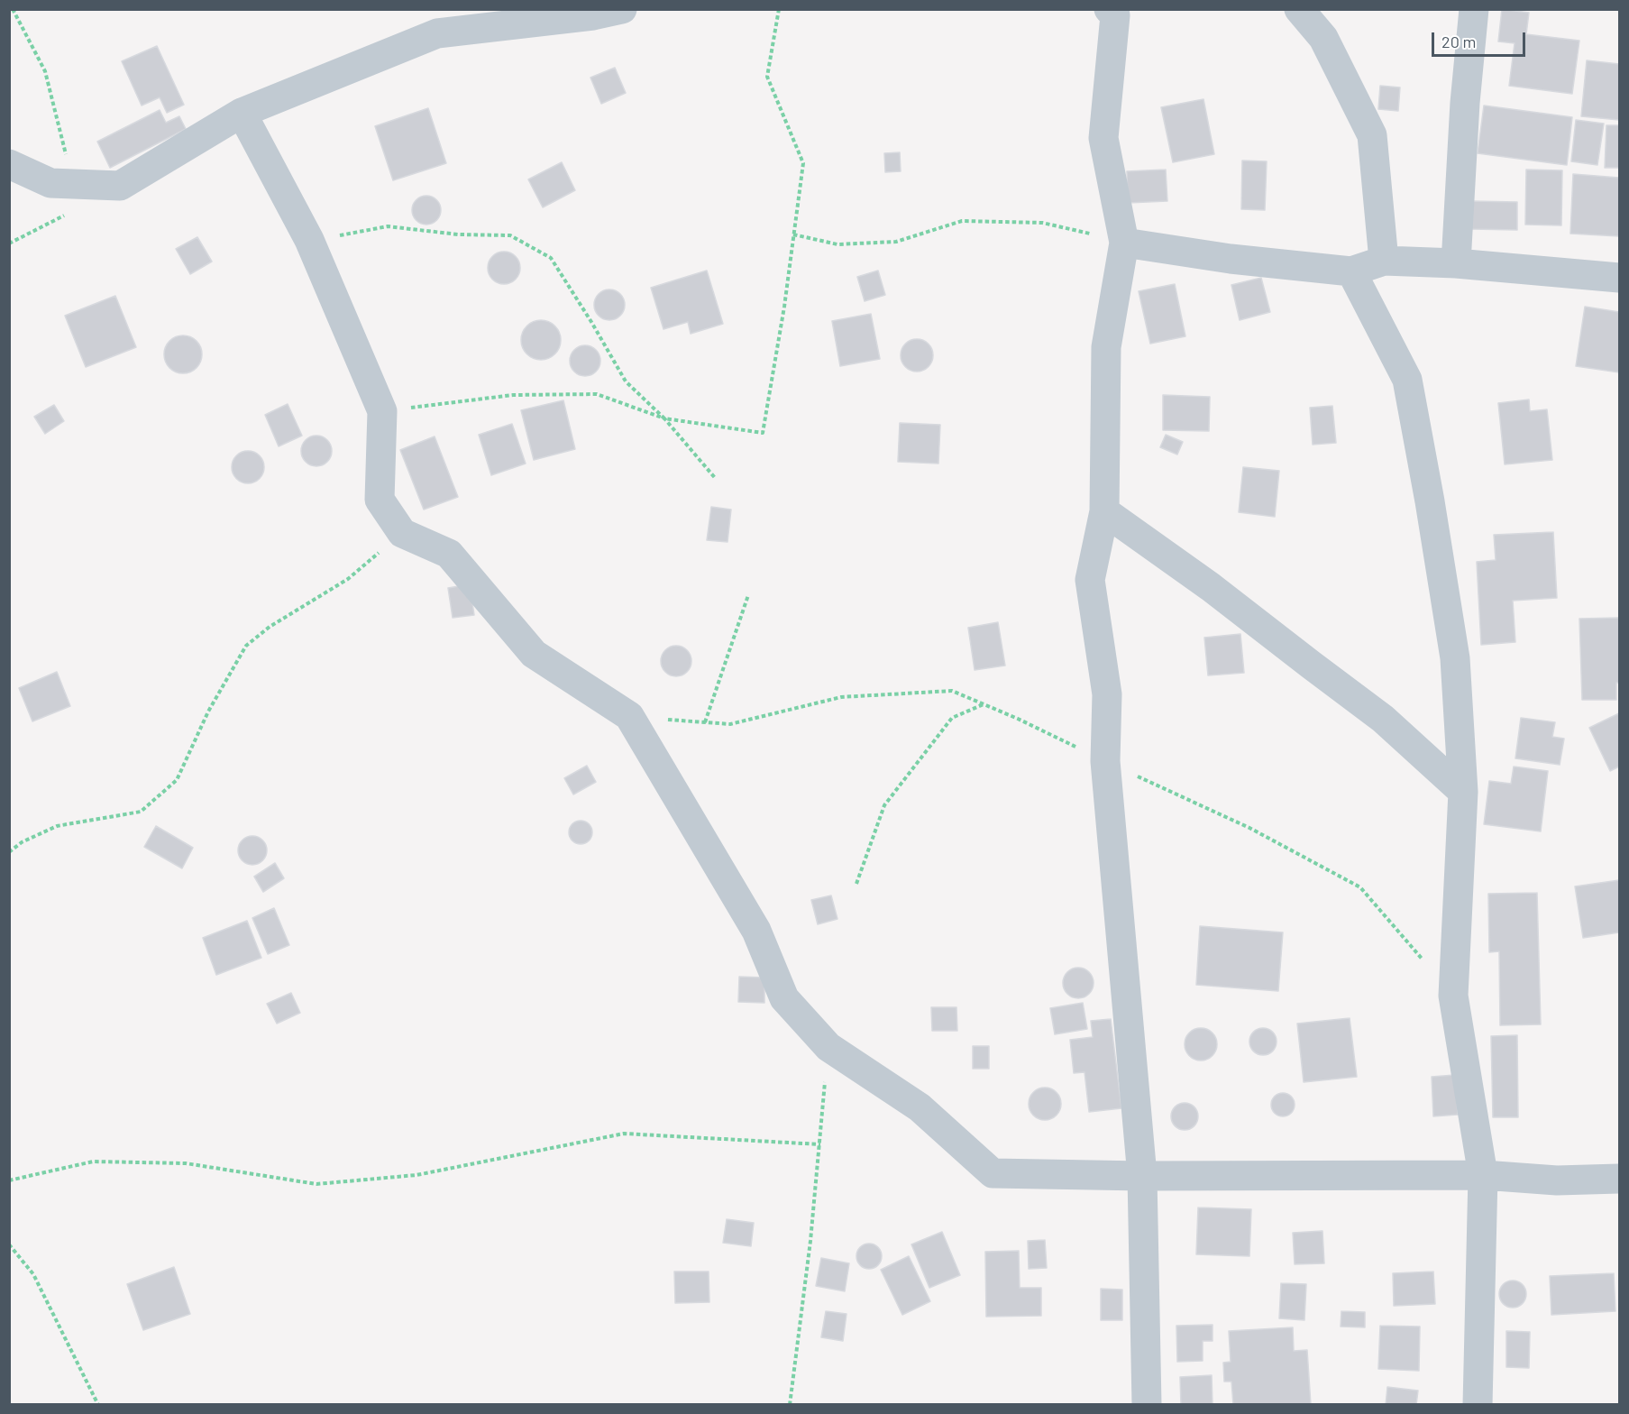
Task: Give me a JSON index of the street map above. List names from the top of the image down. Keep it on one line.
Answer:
{"scale_bar":"20 m"}
